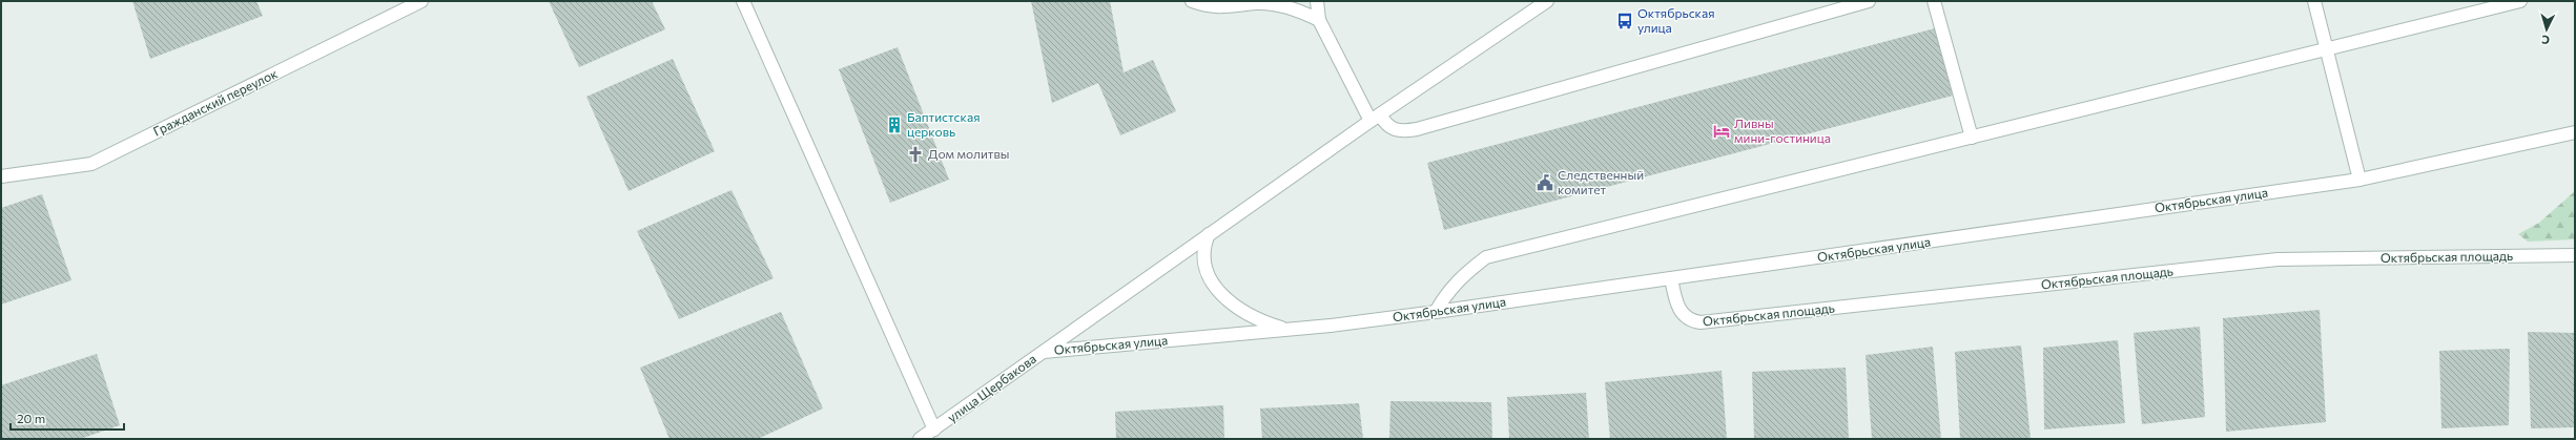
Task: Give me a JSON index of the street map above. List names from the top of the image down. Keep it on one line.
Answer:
{"streets":{"street":["Гражданский переулок","Октябрьская улица","Октябрьская площадь","улица Щербакова"]},"crossings":[["Октябрьская улица","Октябрьская площадь"],["Октябрьская улица","улица Щербакова"]],"places":{"bus stop":["Октябрьская улица"],"building":["Баптистская церковь"],"hotel":["Ливны мини-гостиница"],"church":["Дом молитвы"],"public building":["Следственный комитет"]},"scale_bar":"20 m","north":"bottom"}
